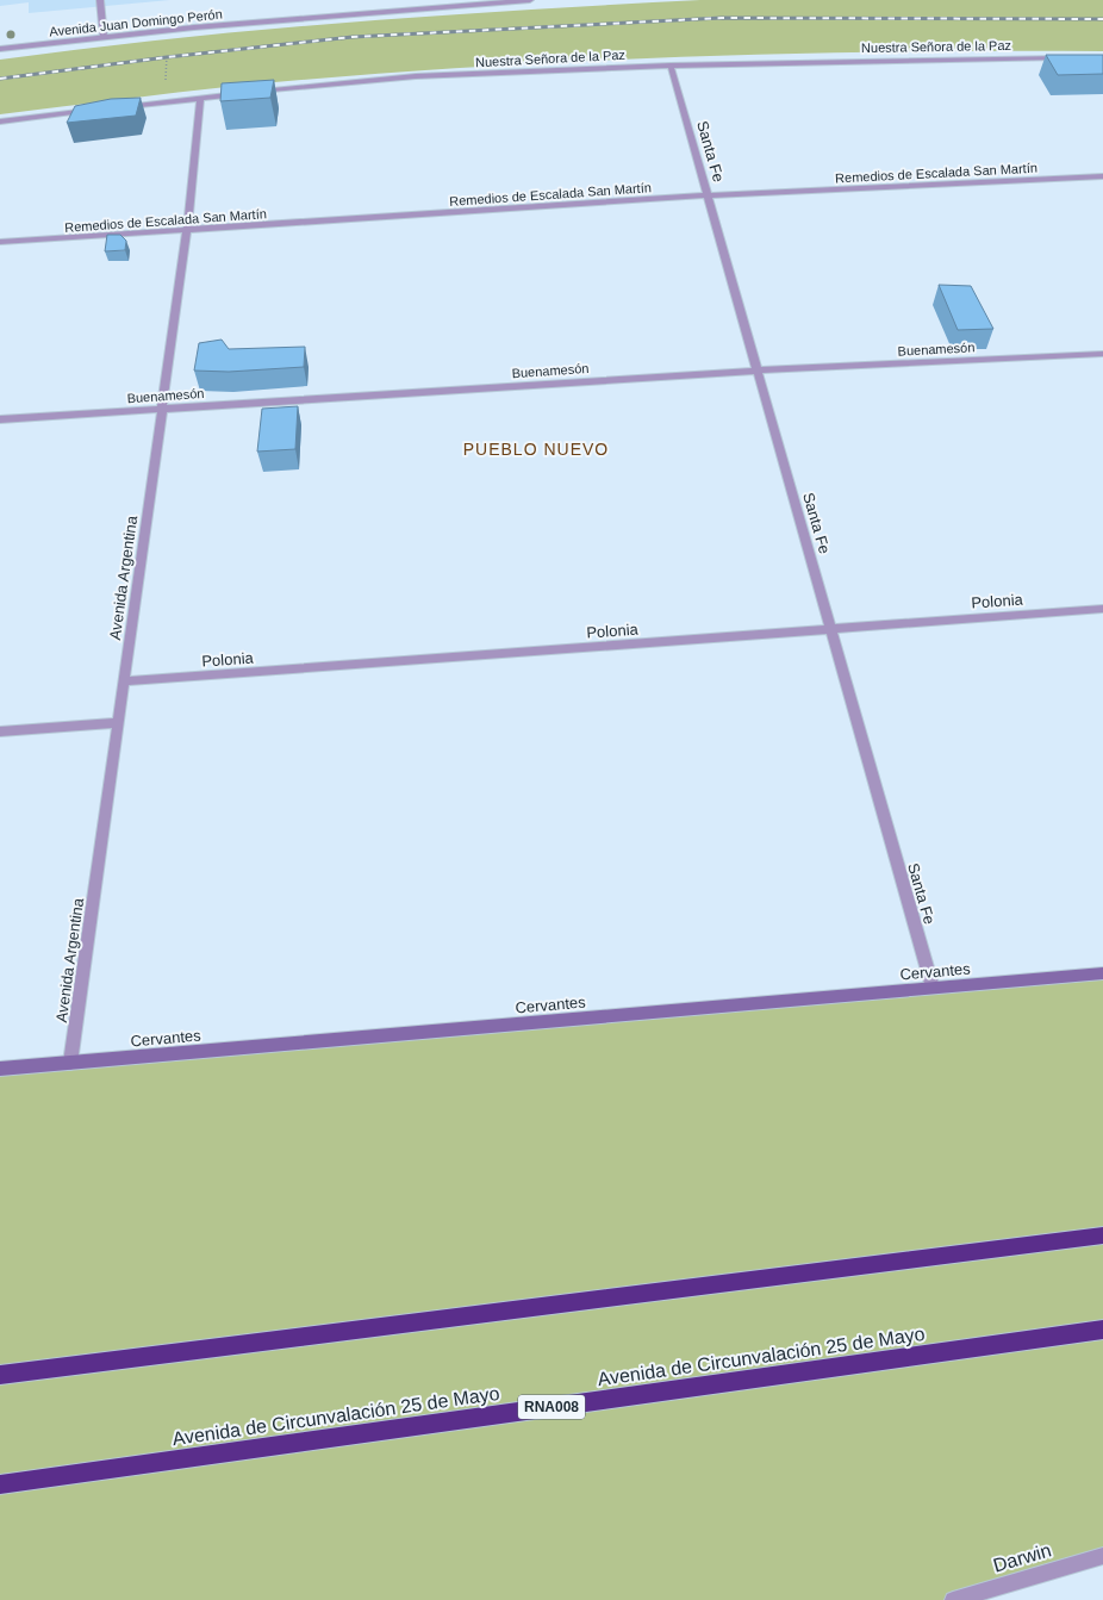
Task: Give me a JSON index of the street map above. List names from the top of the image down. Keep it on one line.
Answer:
{"streets":{"highway":["Avenida de Circunvalación 25 de Mayo","RNA008"],"main road":["Cervantes"],"street":["Avenida Juan Domingo Perón","Nuestra Señora de la Paz","Santa Fe","Remedios de Escalada San Martín","Buenamesón","Avenida Argentina","Polonia","Darwin"]},"crossings":[["Nuestra Señora de la Paz","Santa Fe"],["Santa Fe","Remedios de Escalada San Martín"],["Santa Fe","Buenamesón"],["Santa Fe","Polonia"],["Santa Fe","Cervantes"],["Remedios de Escalada San Martín","Avenida Argentina"],["Buenamesón","Avenida Argentina"],["Avenida Argentina","Polonia"],["Avenida Argentina","Cervantes"]],"districts":["PUEBLO NUEVO"]}
